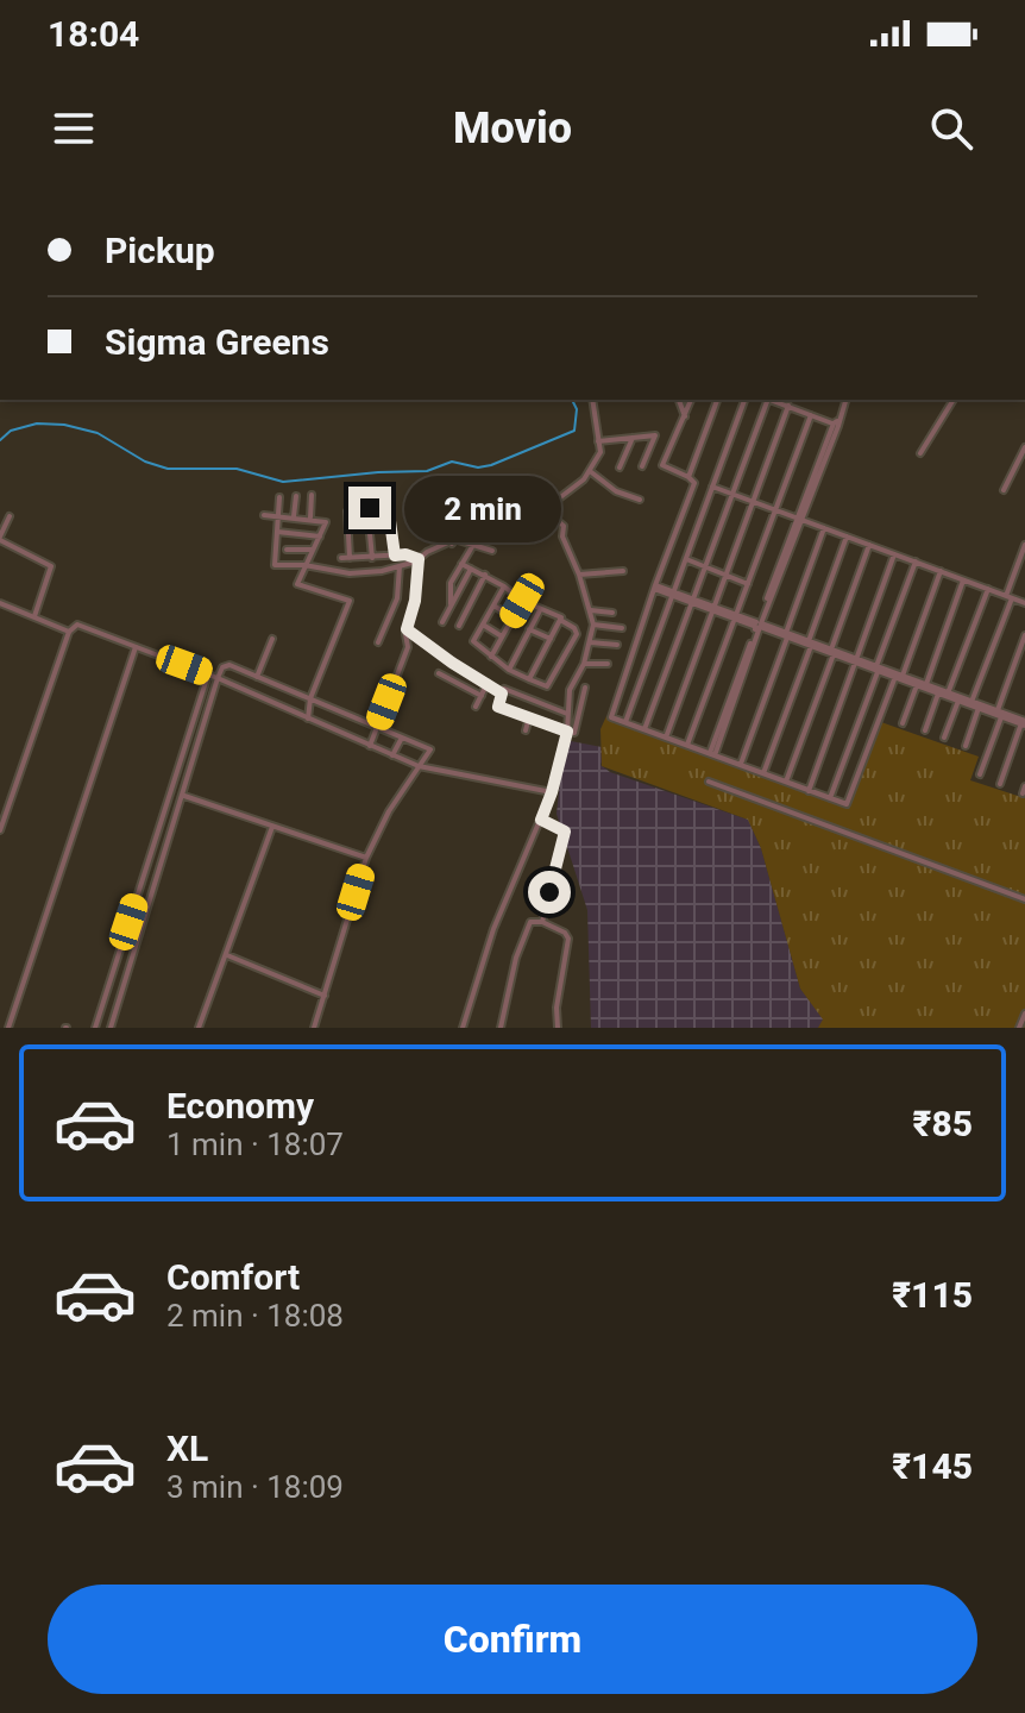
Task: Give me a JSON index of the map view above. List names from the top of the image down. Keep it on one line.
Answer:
{"page":{"status":"18:04","header":"Movio","banner":["Pickup","Sigma Greens"],"bubble":"2 min","list":[{"name":"Economy","note":"1 min · 18:07","value":"₹85"},{"name":"Comfort","note":"2 min · 18:08","value":"₹115"},{"name":"XL","note":"3 min · 18:09","value":"₹145"}],"buttons":"Confirm"}}
